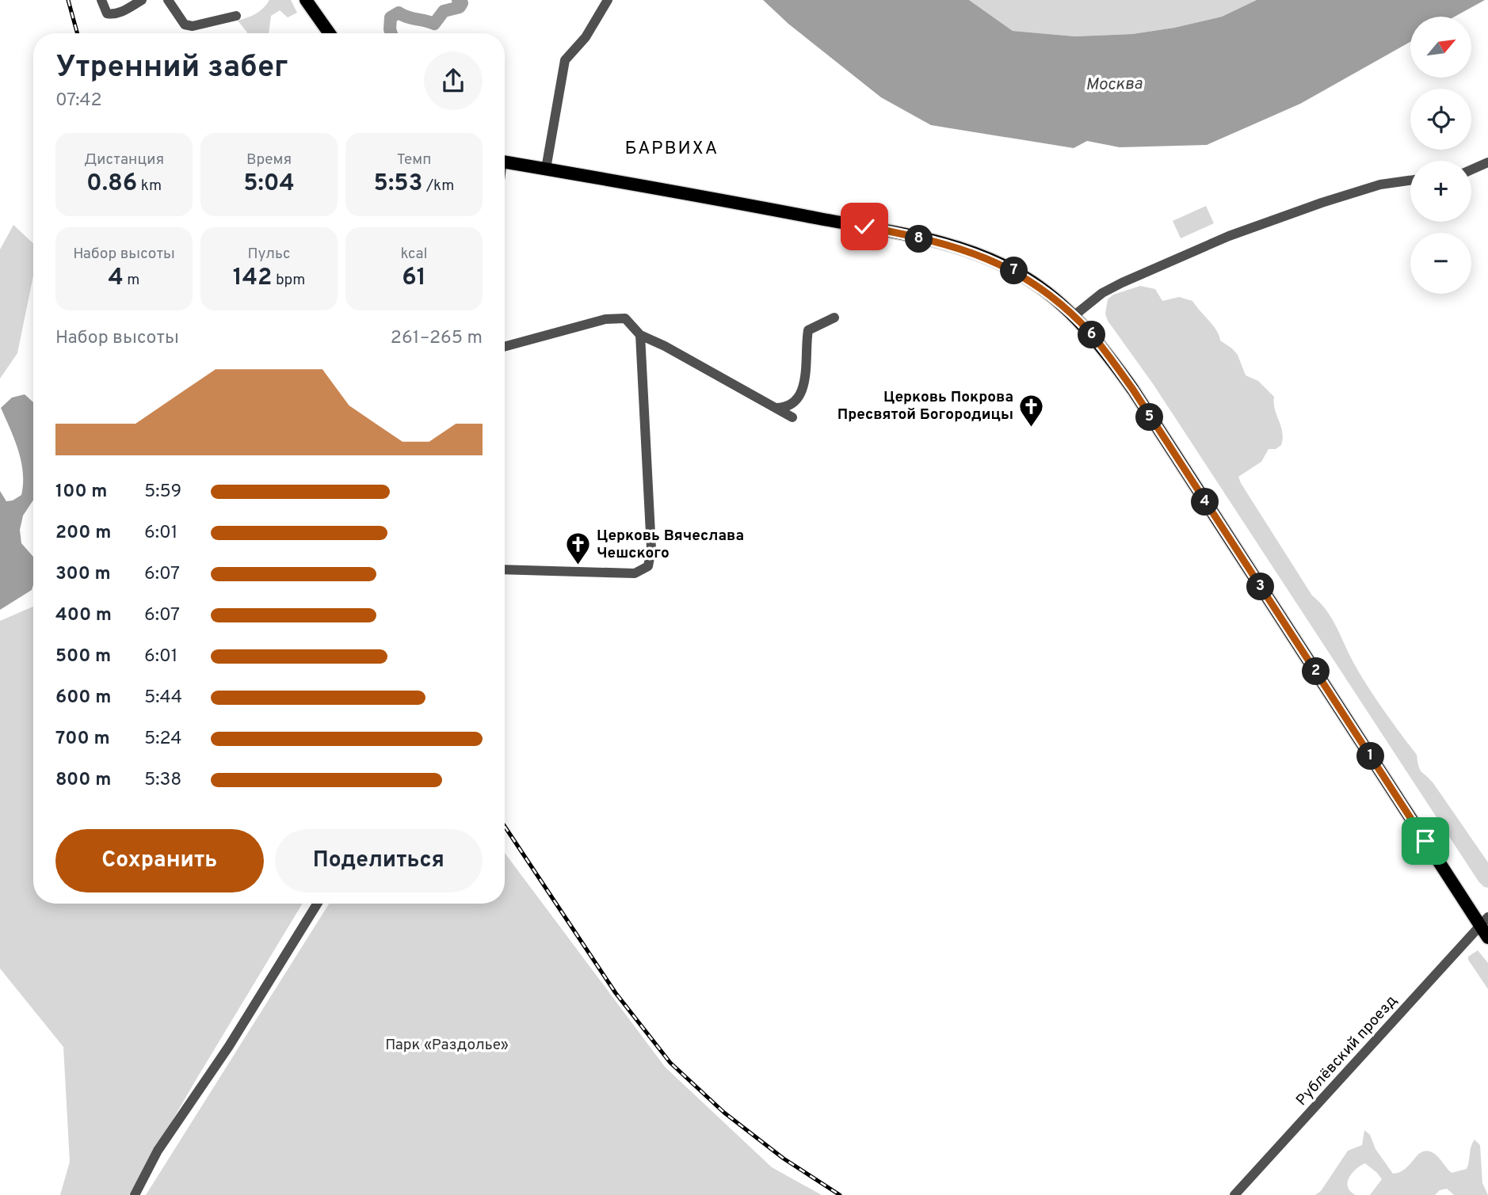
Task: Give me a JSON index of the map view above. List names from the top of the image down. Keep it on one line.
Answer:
{"streets":{"street":["Рублёвский проезд"]},"districts":["БАРВИХА"],"water":["Москва"],"parks":["Парк «Раздолье»"],"places":{"church":["Церковь Покрова Пресвятой Богородицы","Церковь Вячеслава Чешского"]},"north":"top right","page":{"map_buttons":["+","−"],"heading":["Утренний забег","07:42"],"stats":[["Дистанция","0.86 km"],["Время","5:04"],["Темп","5:53 /km"],["Набор высоты","4 m"],["Пульс","142 bpm"],["kcal","61"]],"pins":["8","7","6","5","4","3","2","1"],"chart":["Набор высоты","261–265 m"],"list":[{"name":"100 m","note":"5:59"},{"name":"200 m","note":"6:01"},{"name":"300 m","note":"6:07"},{"name":"400 m","note":"6:07"},{"name":"500 m","note":"6:01"},{"name":"600 m","note":"5:44"},{"name":"700 m","note":"5:24"},{"name":"800 m","note":"5:38"}],"buttons":["Сохранить","Поделиться"]}}
